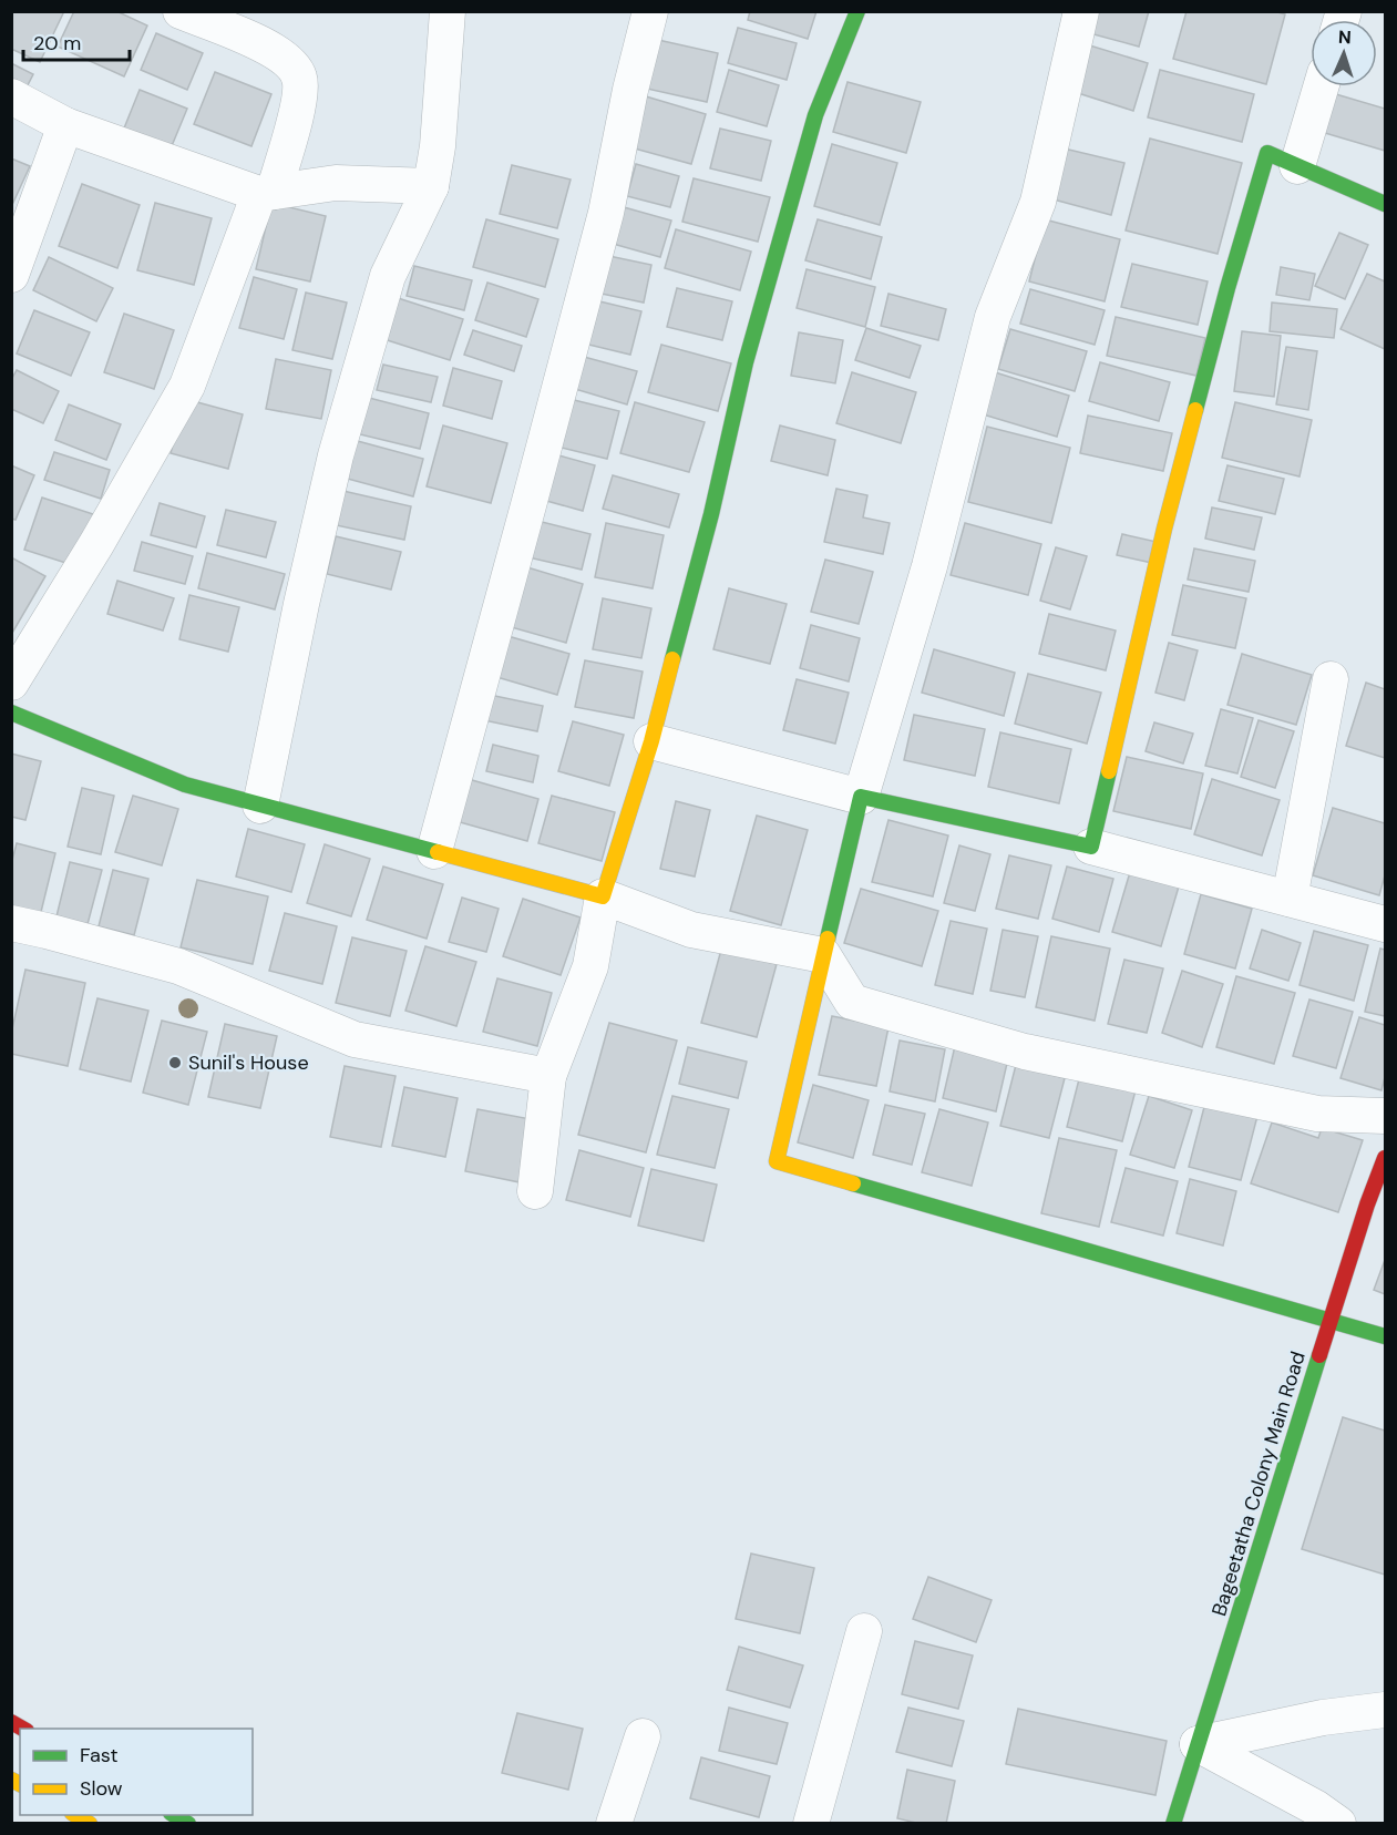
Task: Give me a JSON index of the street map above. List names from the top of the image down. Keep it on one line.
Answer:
{"streets":{"street":["Bageetatha Colony Main Road"]},"places":["Sunil's House"],"legend":["Fast","Slow"],"scale_bar":"20 m","north":"top"}
